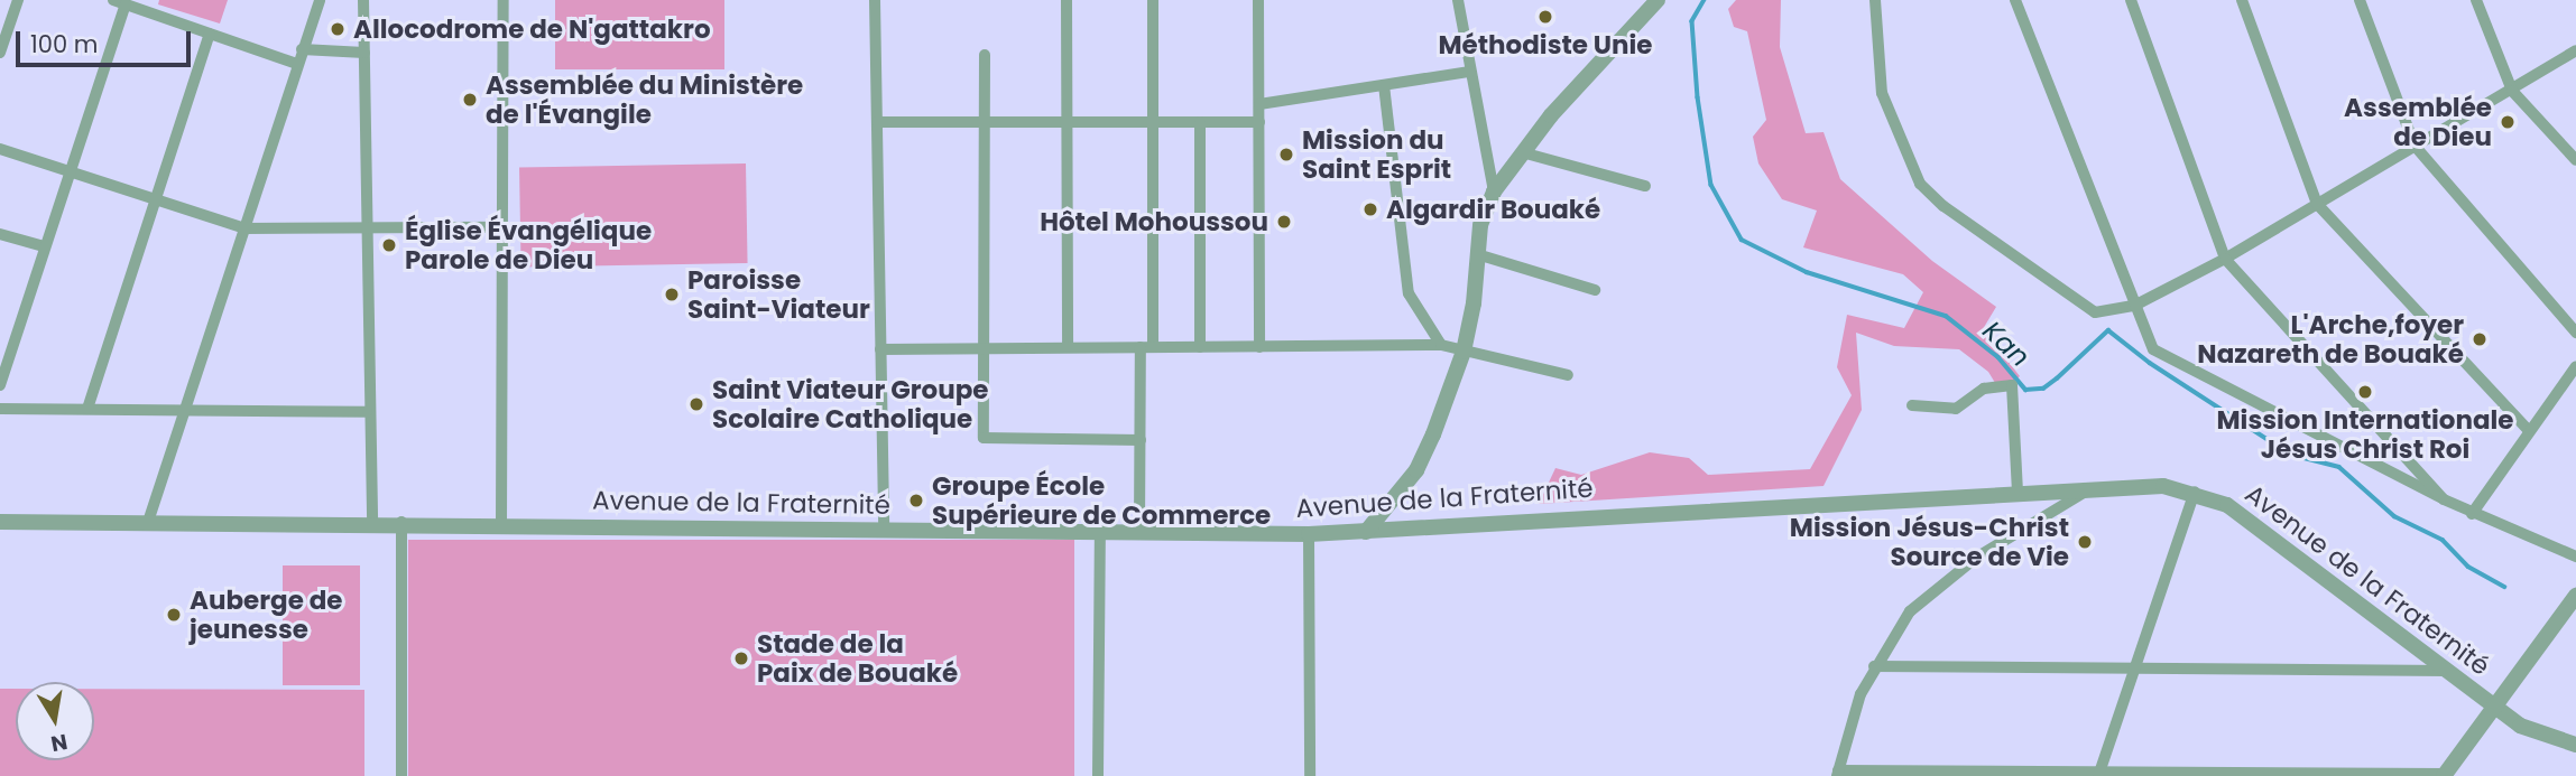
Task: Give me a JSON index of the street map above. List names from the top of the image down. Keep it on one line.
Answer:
{"streets":{"street":["Avenue de la Fraternité"]},"water":["Kan"],"places":["Méthodiste Unie","Allocodrome de N'gattakro","Assemblée du Ministère de l'Évangile","Assemblée de Dieu","Mission du Saint Esprit","Algardir Bouaké","Hôtel Mohoussou","Église Évangélique Parole de Dieu","Paroisse Saint-Viateur","L'Arche,foyer Nazareth de Bouaké","Mission Internationale Jésus Christ Roi","Saint Viateur Groupe Scolaire Catholique","Groupe École Supérieure de Commerce","Mission Jésus-Christ Source de Vie","Auberge de jeunesse","Stade de la Paix de Bouaké"],"scale_bar":"100 m","north":"bottom"}
